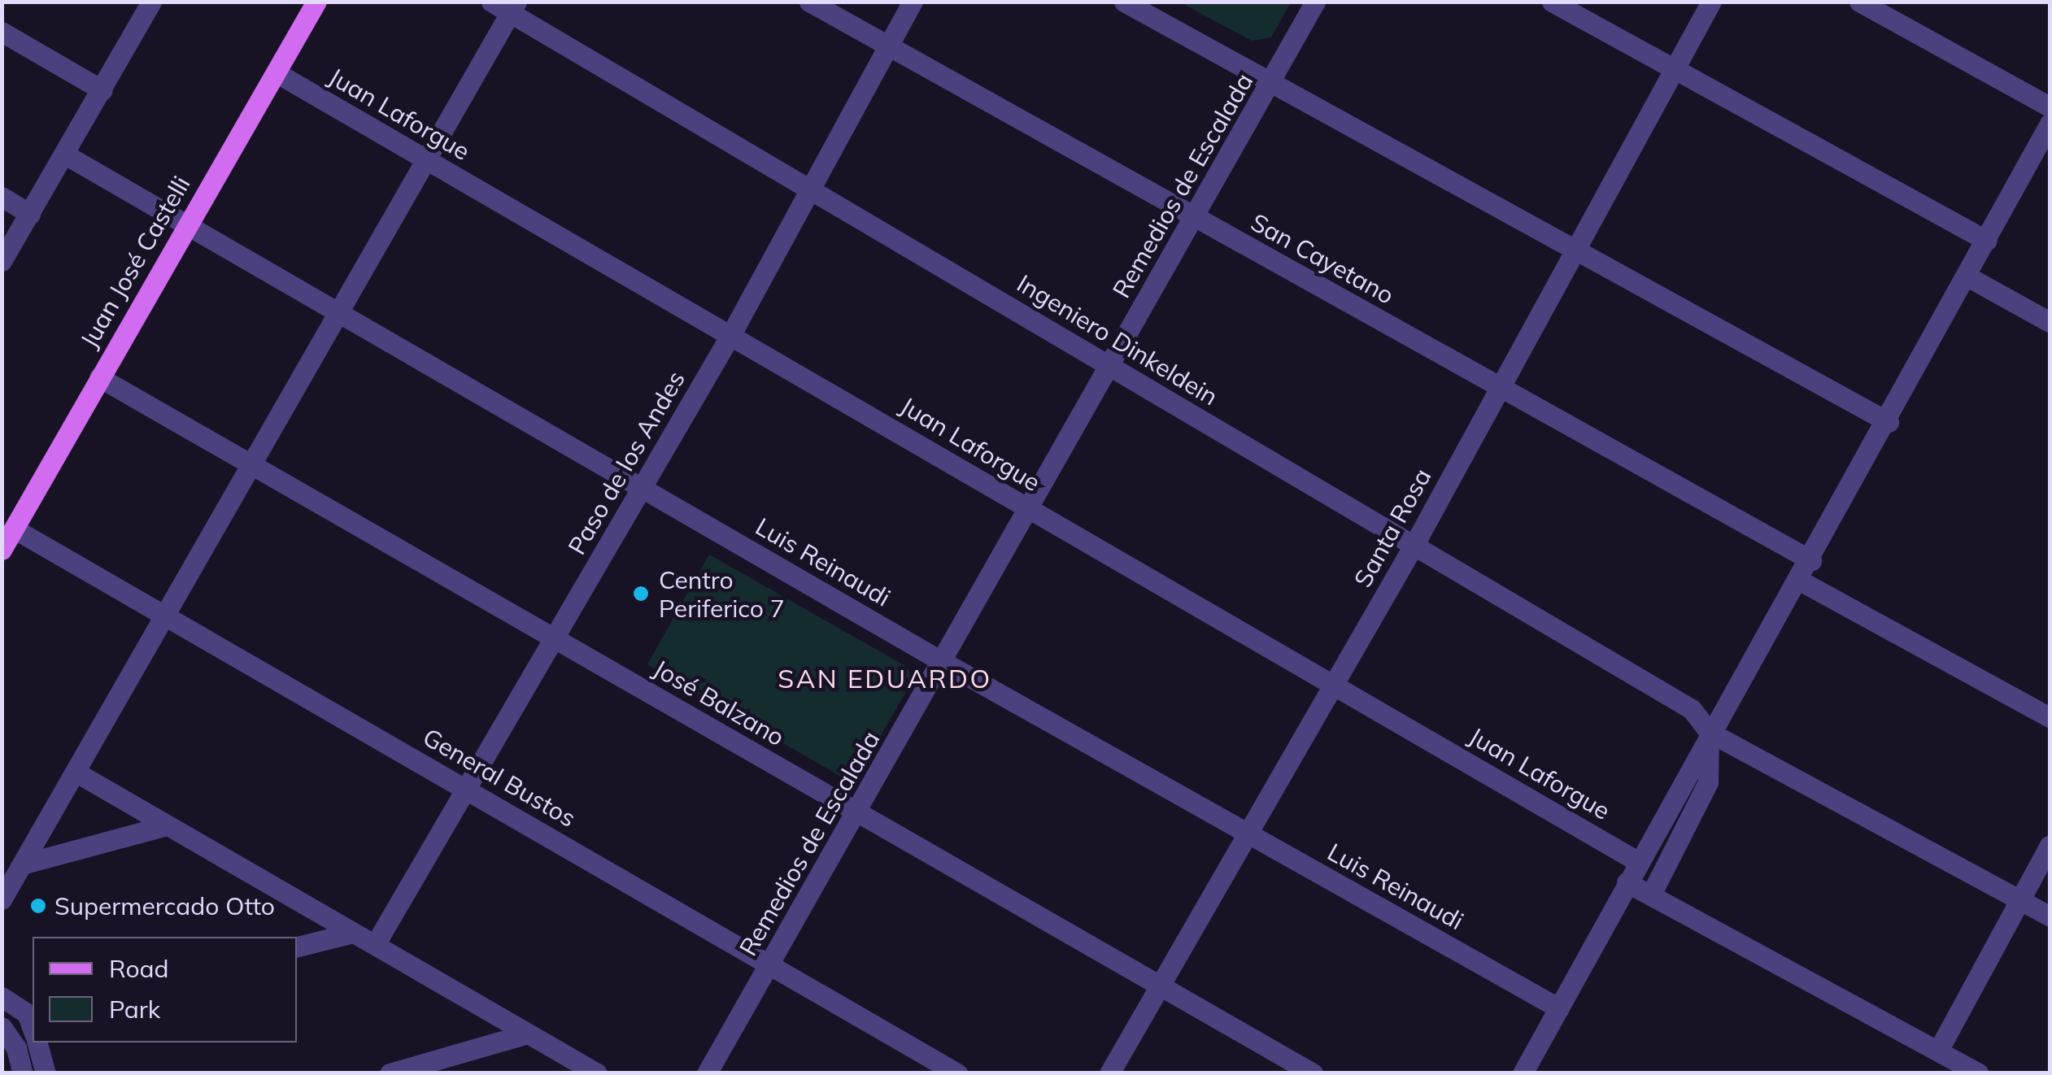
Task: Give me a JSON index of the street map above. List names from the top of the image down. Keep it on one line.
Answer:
{"streets":{"main road":["Juan José Castelli"],"street":["Juan Laforgue","Remedios de Escalada","San Cayetano","Ingeniero Dinkeldein","Paso de los Andes","Santa Rosa","Luis Reinaudi","José Balzano","General Bustos"]},"crossings":[["Juan Laforgue","Remedios de Escalada"],["Juan Laforgue","Juan José Castelli"],["Juan Laforgue","Paso de los Andes"],["Juan Laforgue","Santa Rosa"],["Remedios de Escalada","San Cayetano"],["Remedios de Escalada","Ingeniero Dinkeldein"],["Remedios de Escalada","Luis Reinaudi"],["Remedios de Escalada","José Balzano"],["Remedios de Escalada","General Bustos"],["San Cayetano","Paso de los Andes"],["San Cayetano","Santa Rosa"],["Juan José Castelli","Luis Reinaudi"],["Juan José Castelli","José Balzano"],["Juan José Castelli","General Bustos"],["Ingeniero Dinkeldein","Paso de los Andes"],["Ingeniero Dinkeldein","Santa Rosa"],["Paso de los Andes","Luis Reinaudi"],["Paso de los Andes","José Balzano"],["Paso de los Andes","General Bustos"],["Santa Rosa","Luis Reinaudi"],["Santa Rosa","José Balzano"]],"districts":["SAN EDUARDO"],"places":["Centro Periferico 7","Supermercado Otto"],"legend":["Road","Park"]}
